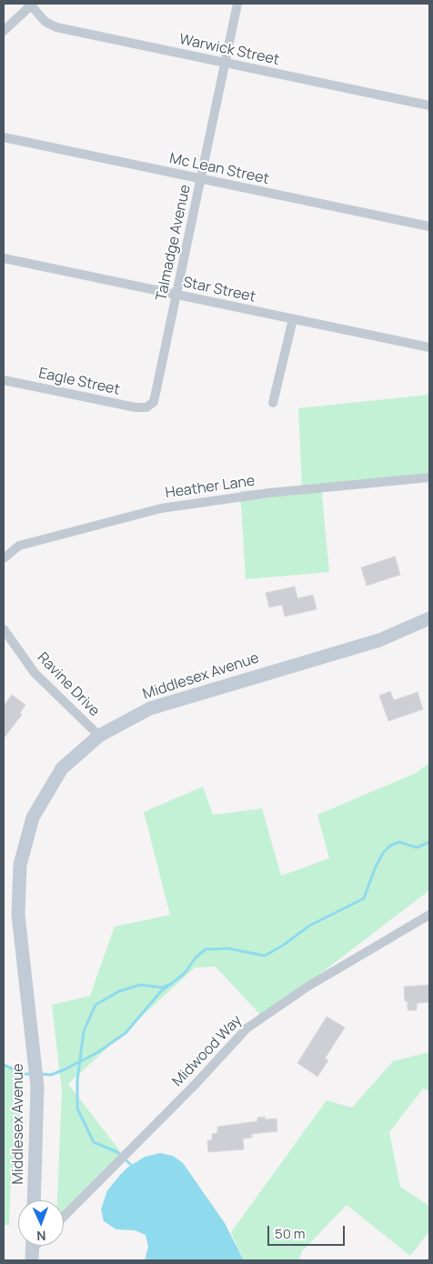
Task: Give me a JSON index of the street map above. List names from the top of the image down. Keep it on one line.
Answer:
{"streets":{"street":["Warwick Street","Mc Lean Street","Talmadge Avenue","Star Street","Eagle Street","Heather Lane","Middlesex Avenue","Ravine Drive","Midwood Way"]},"crossings":[["Warwick Street","Talmadge Avenue"],["Mc Lean Street","Talmadge Avenue"],["Talmadge Avenue","Star Street"],["Talmadge Avenue","Eagle Street"],["Middlesex Avenue","Ravine Drive"]],"scale_bar":"50 m","north":"bottom"}
